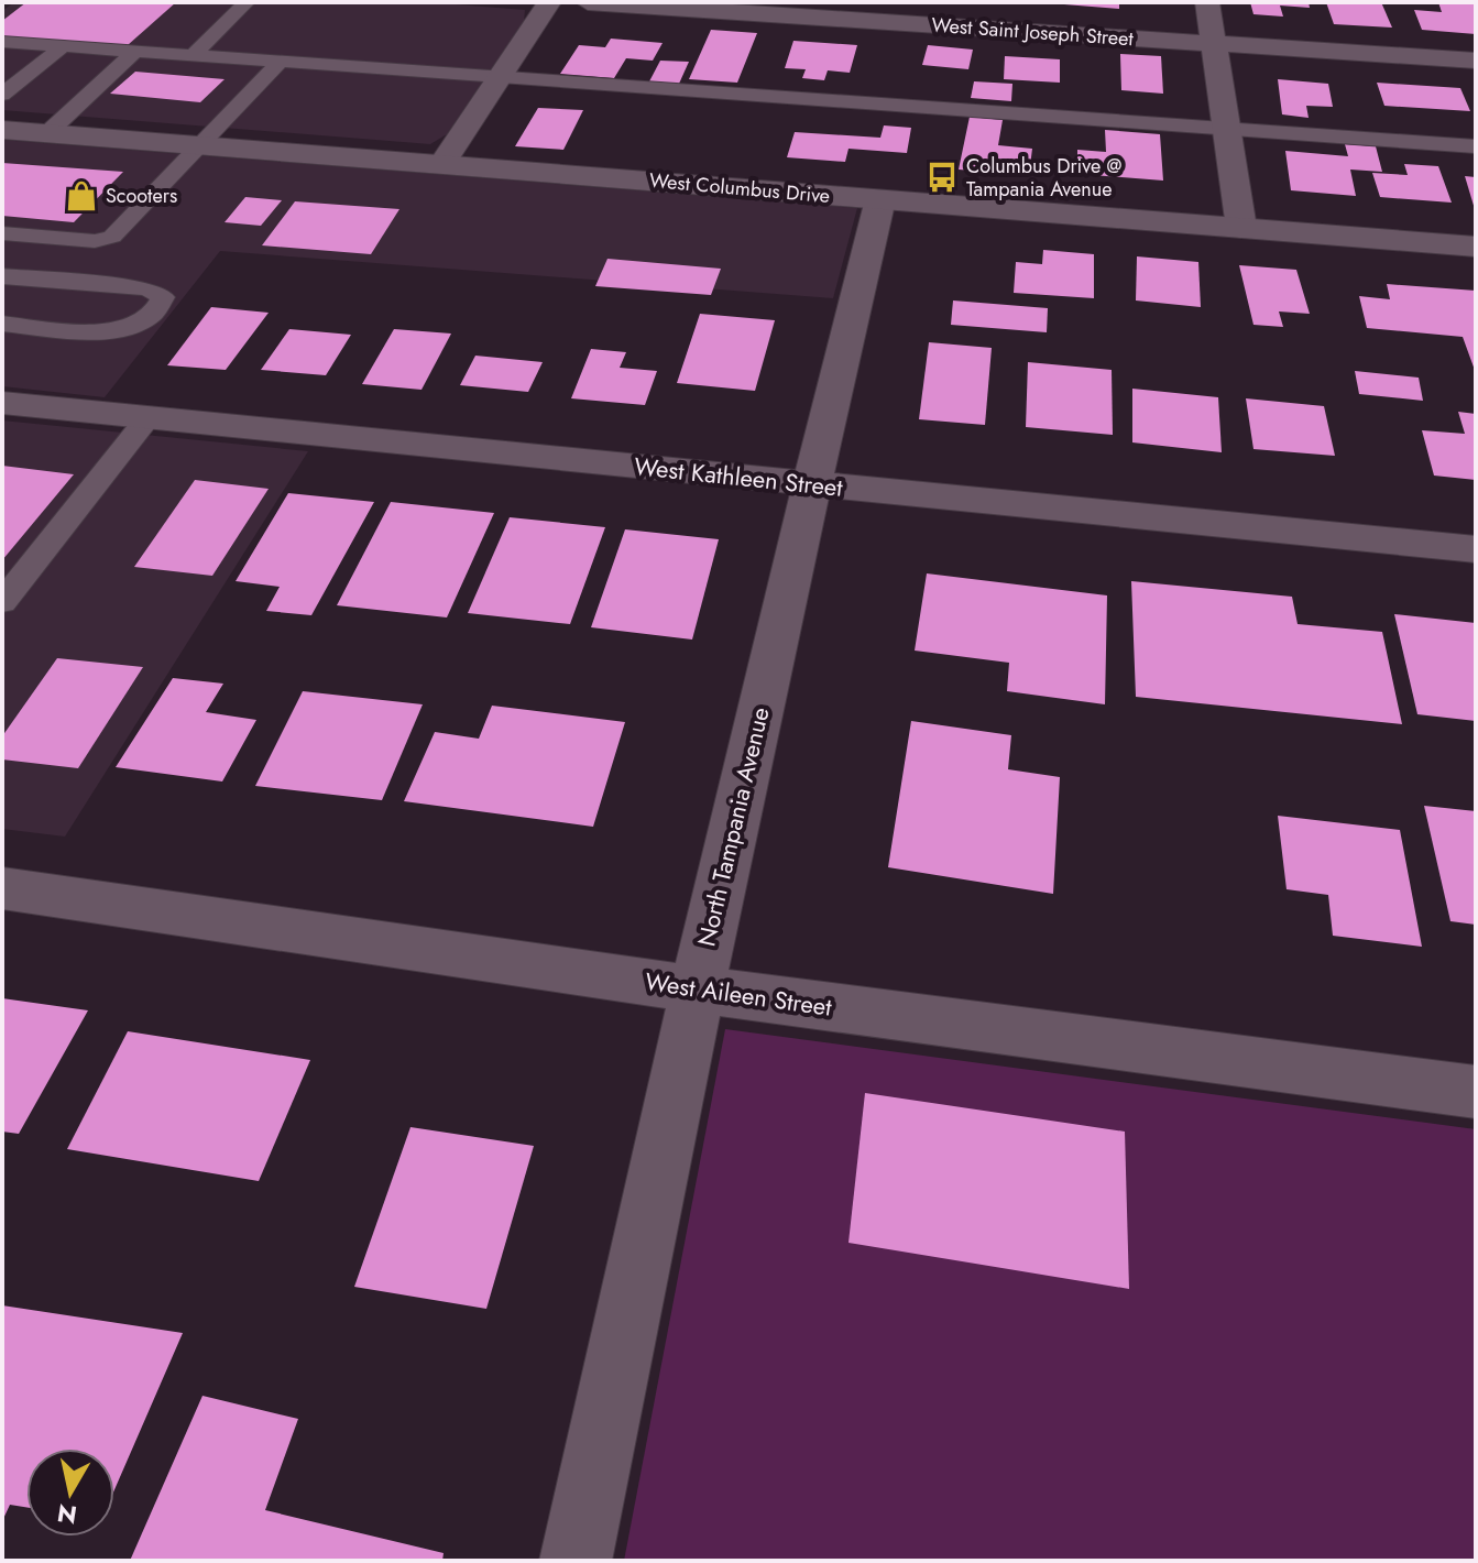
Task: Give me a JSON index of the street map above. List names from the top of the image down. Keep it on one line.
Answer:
{"streets":{"street":["West Saint Joseph Street","West Columbus Drive","West Kathleen Street","North Tampania Avenue","West Aileen Street"]},"crossings":[["West Columbus Drive","North Tampania Avenue"],["West Kathleen Street","North Tampania Avenue"],["North Tampania Avenue","West Aileen Street"]],"places":{"bus stop":["Columbus Drive @ Tampania Avenue"],"shop":["Scooters"]},"north":"bottom"}
